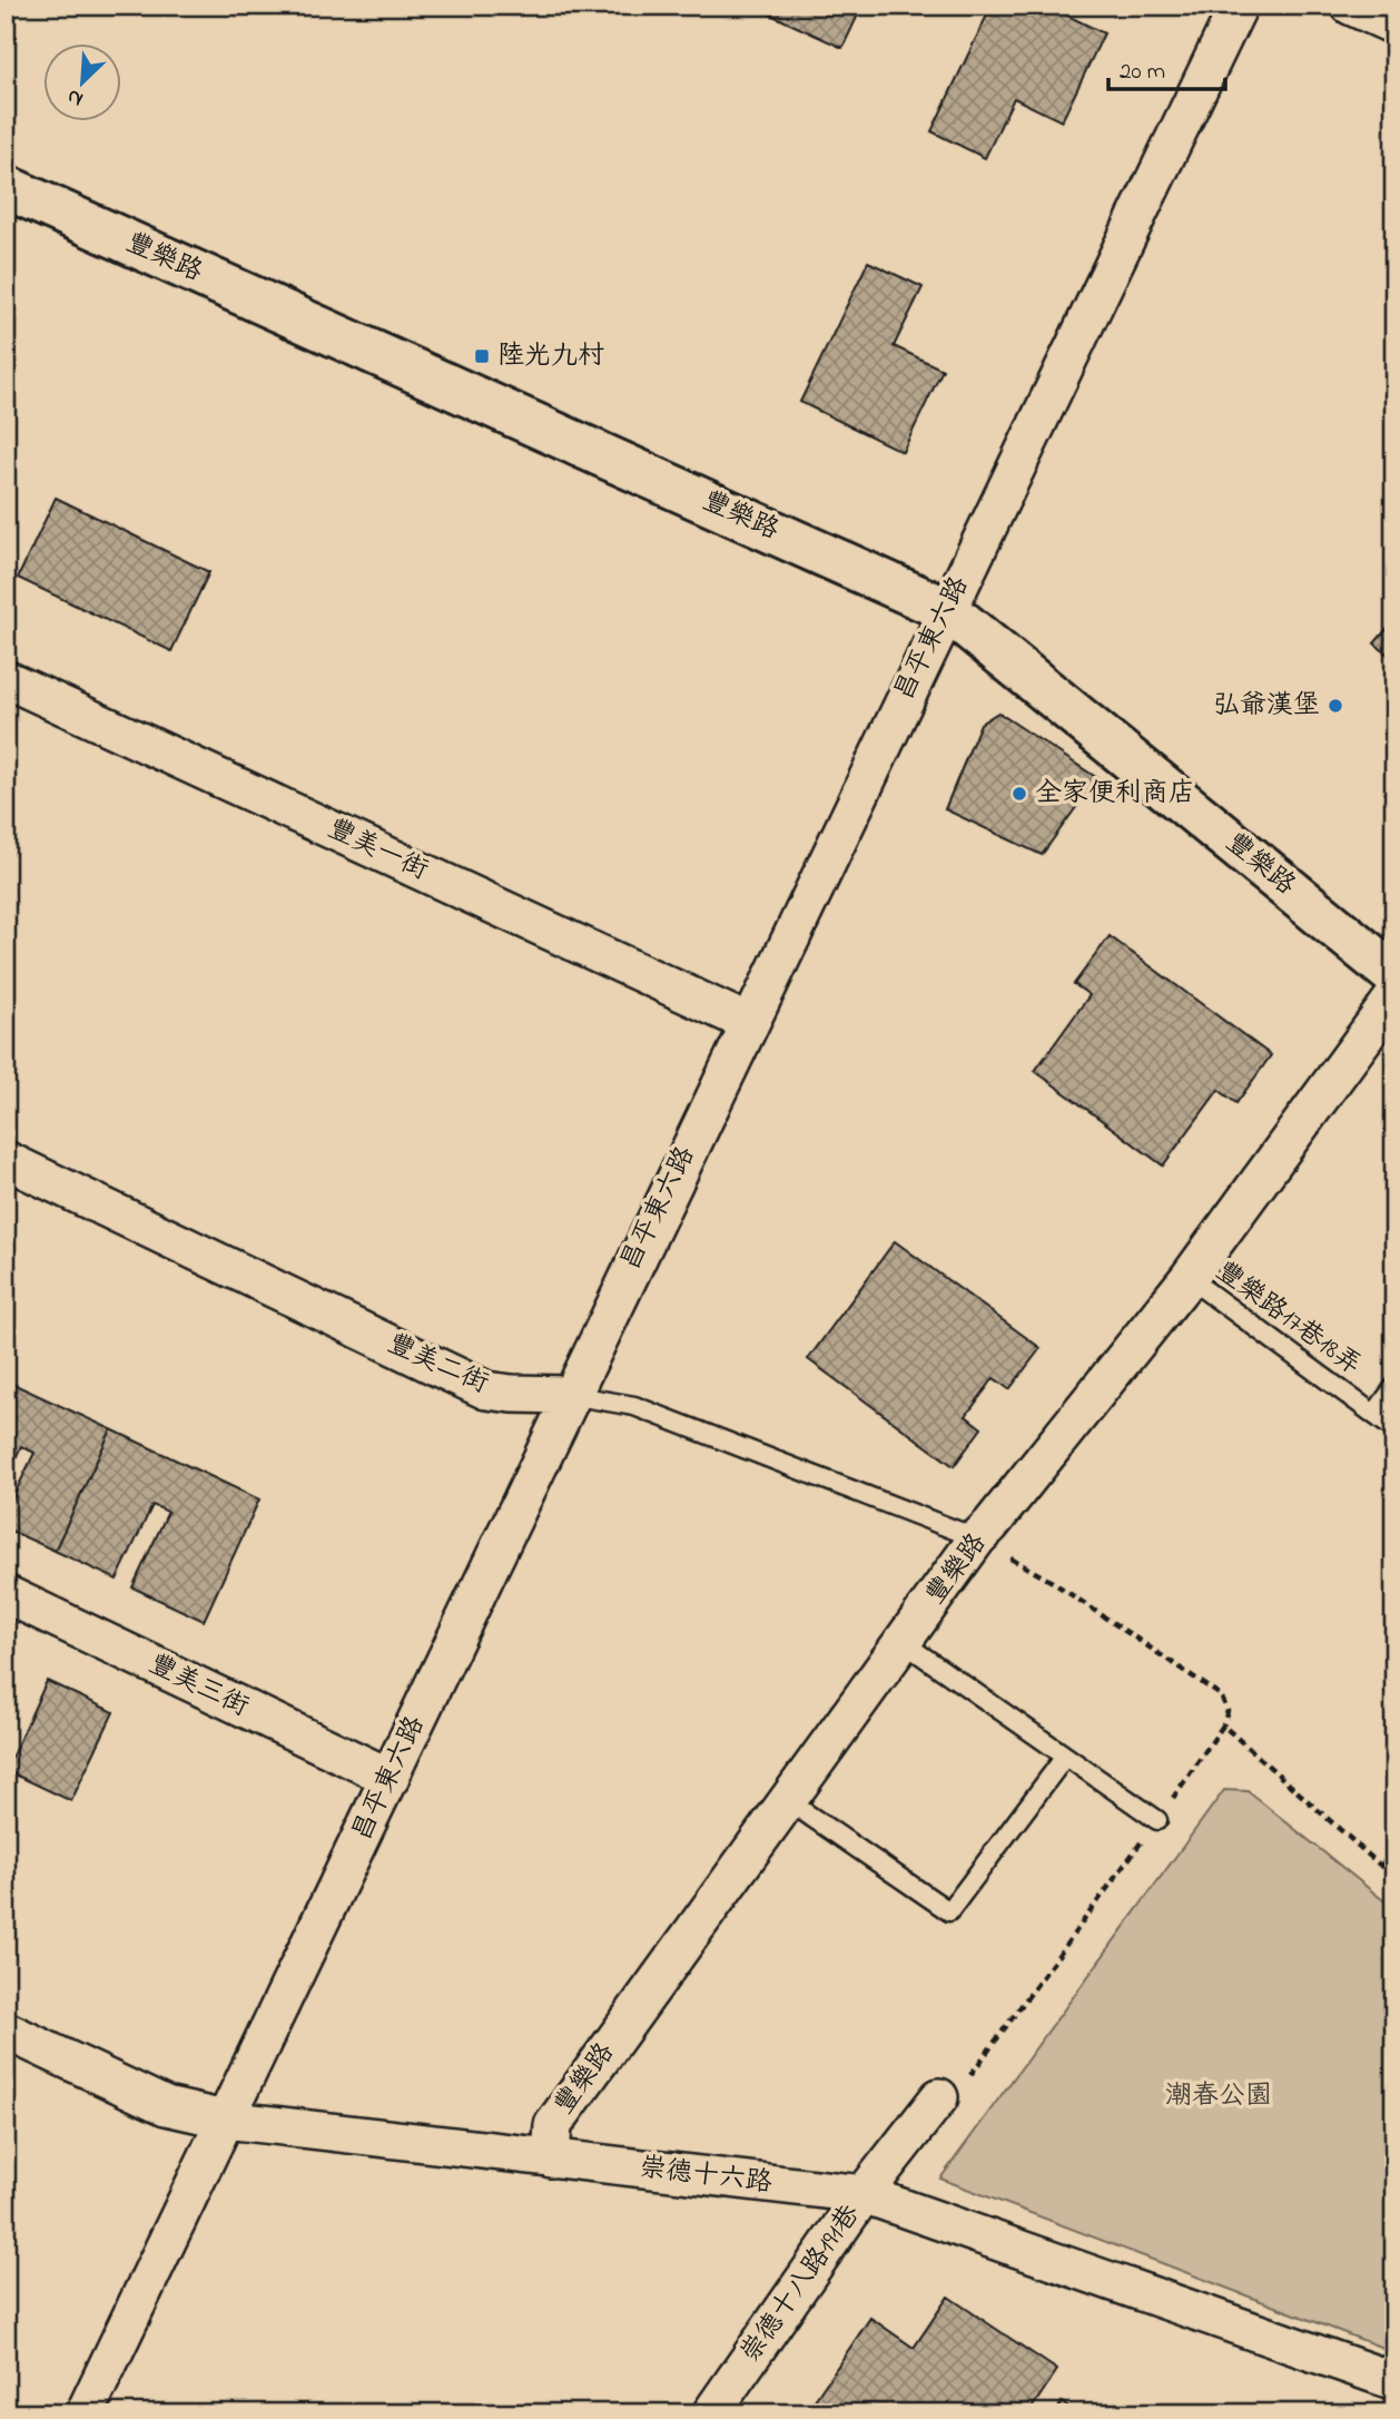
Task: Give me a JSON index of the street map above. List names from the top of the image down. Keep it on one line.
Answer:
{"streets":{"street":["豐樂路","昌平東六路","豐美一街","豐美二街","豐美三街","崇德十六路","崇德十八路191巷"],"lane":["豐樂路17巷18弄"]},"crossings":[["豐樂路","昌平東六路"],["豐樂路","豐樂路17巷18弄"],["豐樂路","豐美二街"],["豐樂路","崇德十六路"],["昌平東六路","豐美一街"],["昌平東六路","豐美二街"],["昌平東六路","豐美三街"],["昌平東六路","崇德十六路"],["崇德十六路","崇德十八路191巷"]],"parks":["潮春公園"],"places":{"transit":["陸光九村"],"other":["弘爺漢堡","全家便利商店"]},"scale_bar":"20 m","north":"bottom left"}
